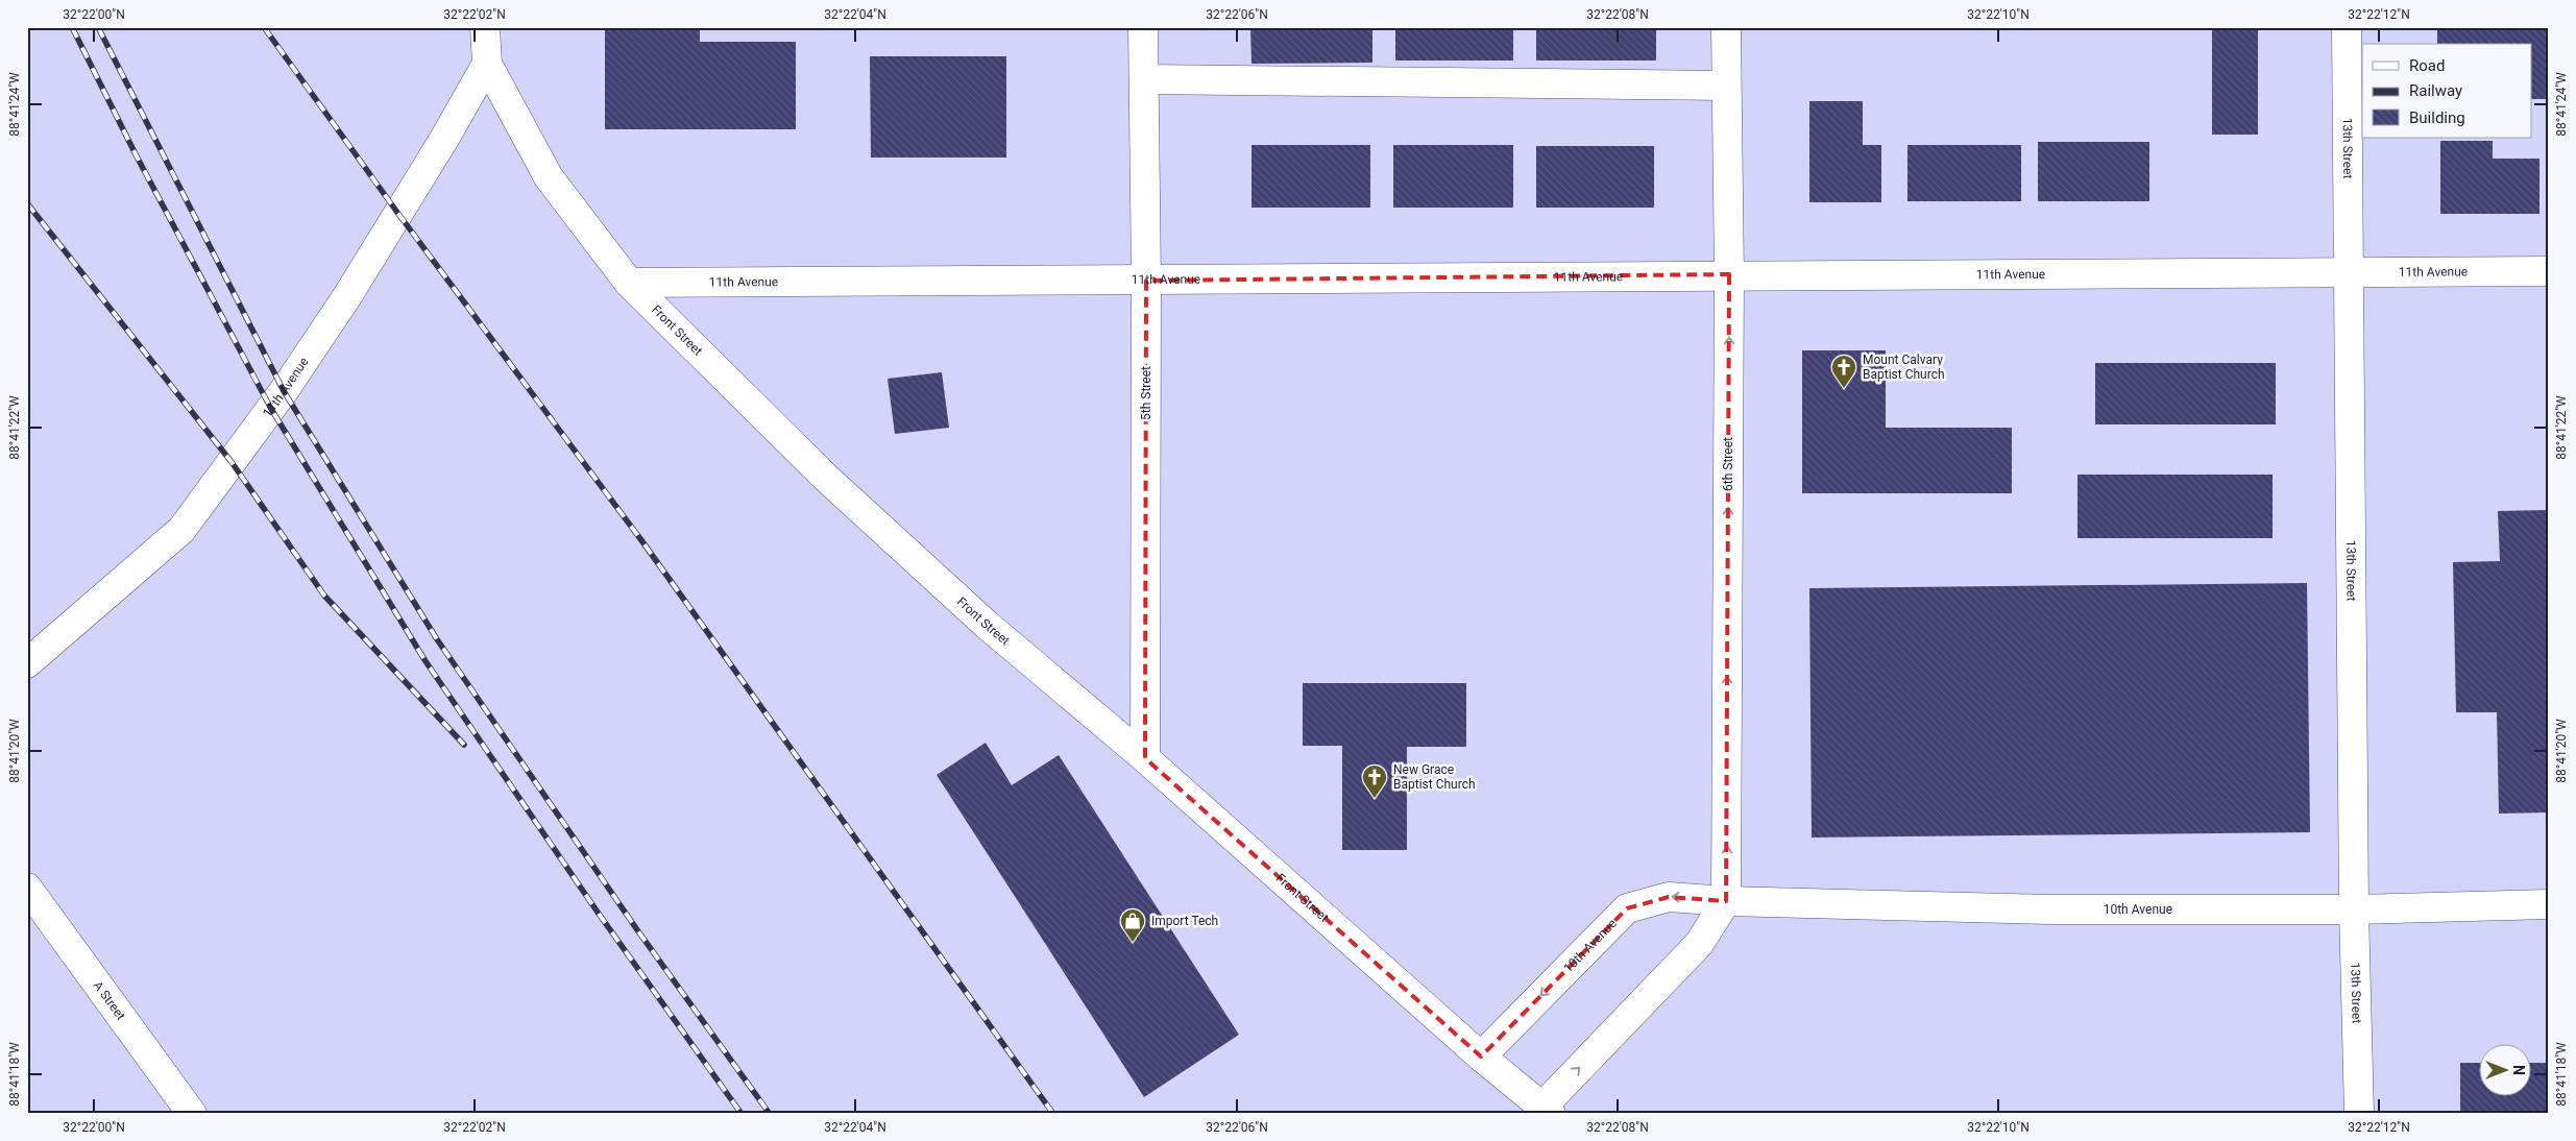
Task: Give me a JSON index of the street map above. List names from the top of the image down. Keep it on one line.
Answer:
{"streets":{"street":["13th Street","11th Avenue","Front Street","5th Street","6th Street","10th Avenue","A Street"]},"crossings":[["13th Street","11th Avenue"],["13th Street","10th Avenue"],["11th Avenue","Front Street"],["11th Avenue","5th Street"],["11th Avenue","6th Street"],["Front Street","5th Street"],["Front Street","10th Avenue"],["6th Street","10th Avenue"]],"one_way":["6th Street"],"places":{"church":["Mount Calvary Baptist Church","New Grace Baptist Church"],"shop":["Import Tech"]},"legend":["Road","Railway","Building"],"north":"right","coordinates":["32°22'00\"N","32°22'02\"N","32°22'04\"N","32°22'06\"N","32°22'08\"N","32°22'10\"N","32°22'12\"N","88°41'24\"W","88°41'22\"W","88°41'20\"W","88°41'18\"W"]}
